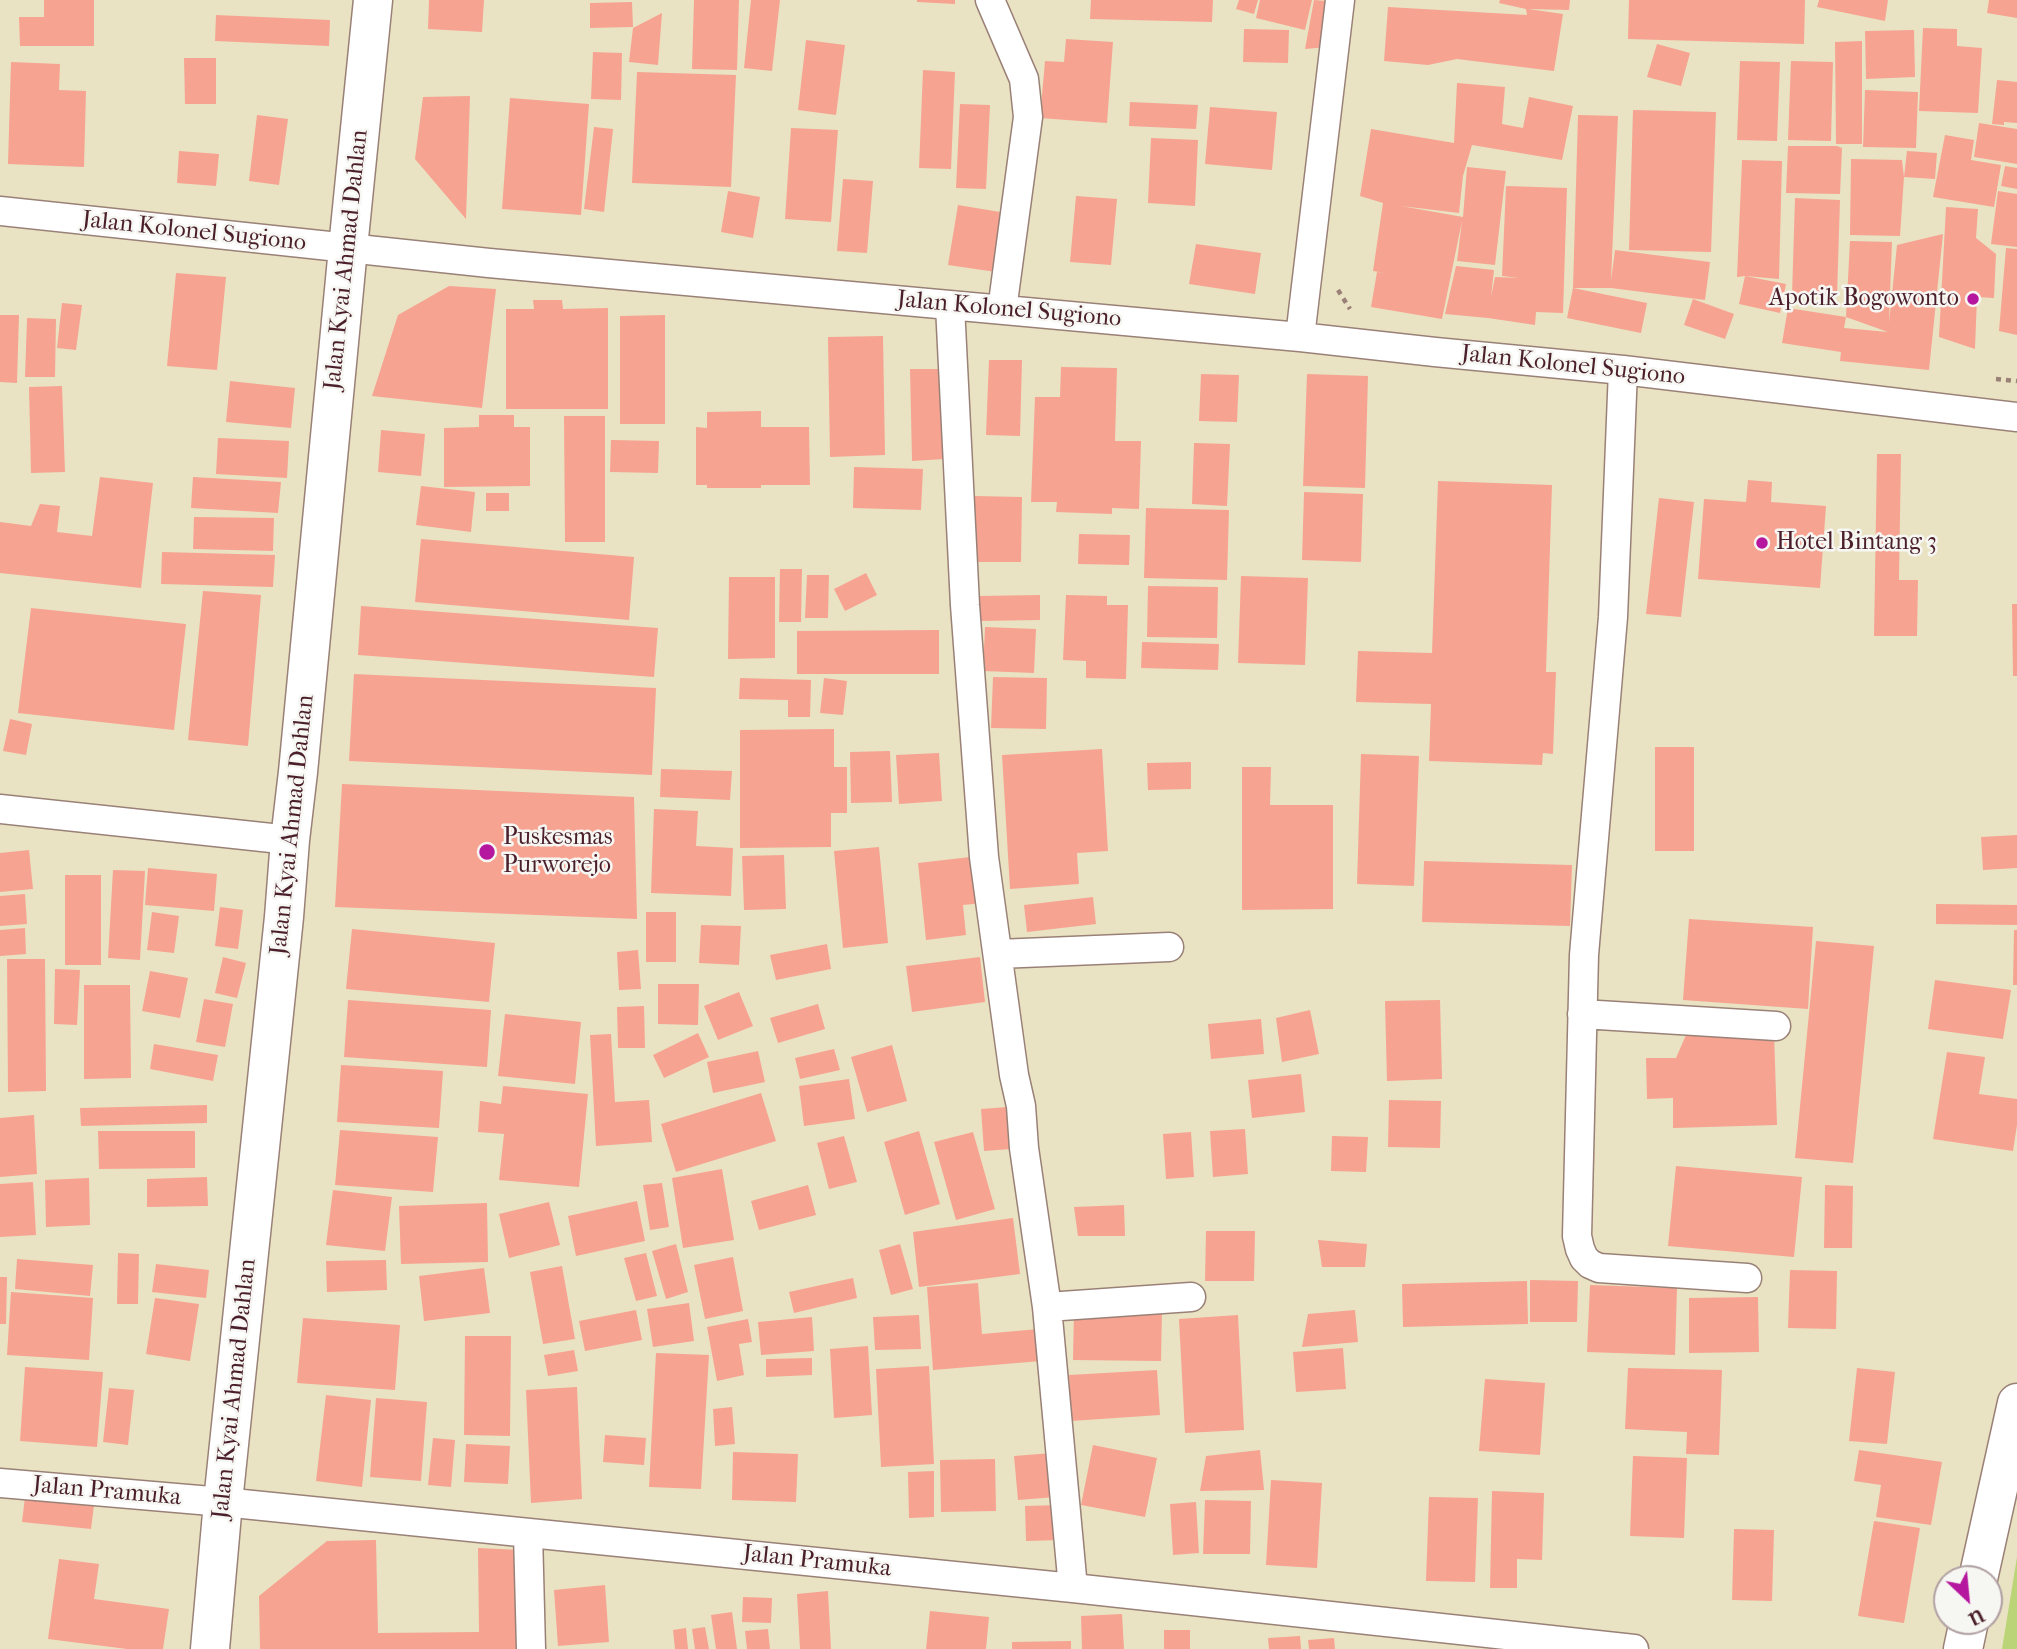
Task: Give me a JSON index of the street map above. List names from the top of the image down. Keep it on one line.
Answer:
{"streets":{"street":["Jalan Kolonel Sugiono","Jalan Kyai Ahmad Dahlan","Jalan Pramuka"]},"crossings":[["Jalan Kolonel Sugiono","Jalan Kyai Ahmad Dahlan"],["Jalan Kyai Ahmad Dahlan","Jalan Pramuka"]],"places":["Apotik Bogowonto","Hotel Bintang 3","Puskesmas Purworejo"],"north":"bottom right"}
